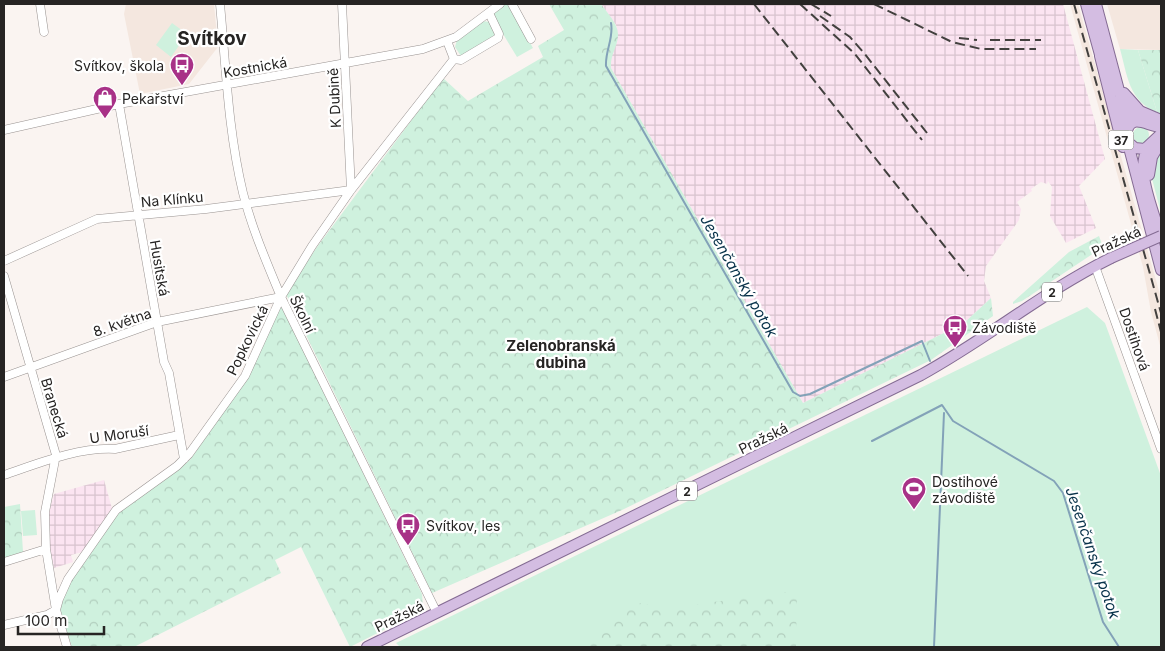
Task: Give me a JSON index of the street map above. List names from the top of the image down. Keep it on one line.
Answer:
{"streets":{"main road":["37","Pražská","2"],"street":["Kostnická","K Dubině","Na Klínku","Husitská","Školní","8. května","Dostihová","Popkovická","Branecká","U Moruší"]},"crossings":[["Kostnická","K Dubině"],["Kostnická","Husitská"],["Kostnická","Školní"],["K Dubině","Na Klínku"],["K Dubině","Popkovická"],["37","Pražská"],["Na Klínku","Husitská"],["Na Klínku","Školní"],["Na Klínku","Popkovická"],["Pražská","Školní"],["Pražská","Dostihová"],["Husitská","8. května"],["Husitská","Popkovická"],["Husitská","U Moruší"],["Školní","8. května"],["Školní","Popkovická"],["8. května","Popkovická"],["8. května","Branecká"],["Popkovická","Branecká"],["Branecká","U Moruší"]],"districts":["Svítkov","Zelenobranská dubina"],"water":["Jesenčanský potok"],"places":{"bus stop":["Svítkov, škola","Závodiště","Svítkov, les"],"shop":["Pekařství"],"sports":["Dostihové závodiště"]},"scale_bar":"100 m"}
